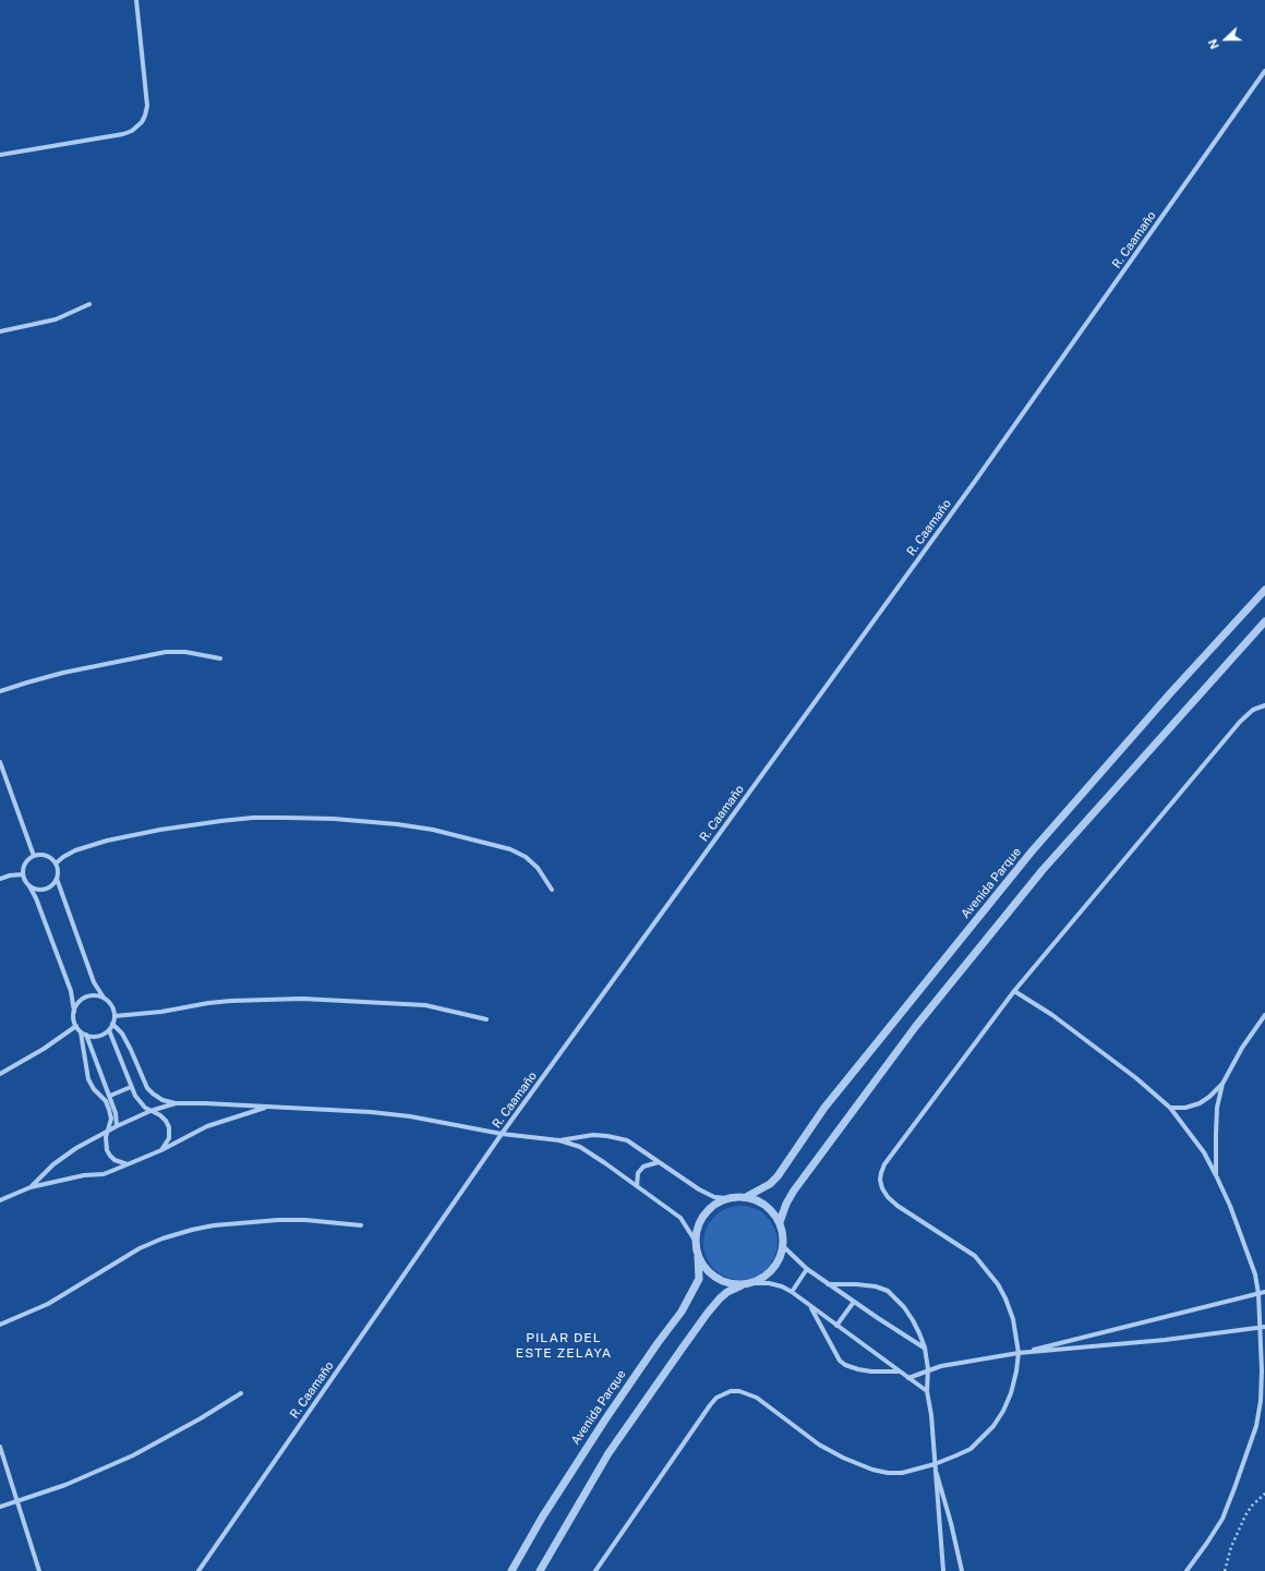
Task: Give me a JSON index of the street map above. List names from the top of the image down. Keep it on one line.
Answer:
{"streets":{"street":["R. Caamaño","Avenida Parque"]},"districts":["PILAR DEL ESTE ZELAYA"],"north":"left"}
